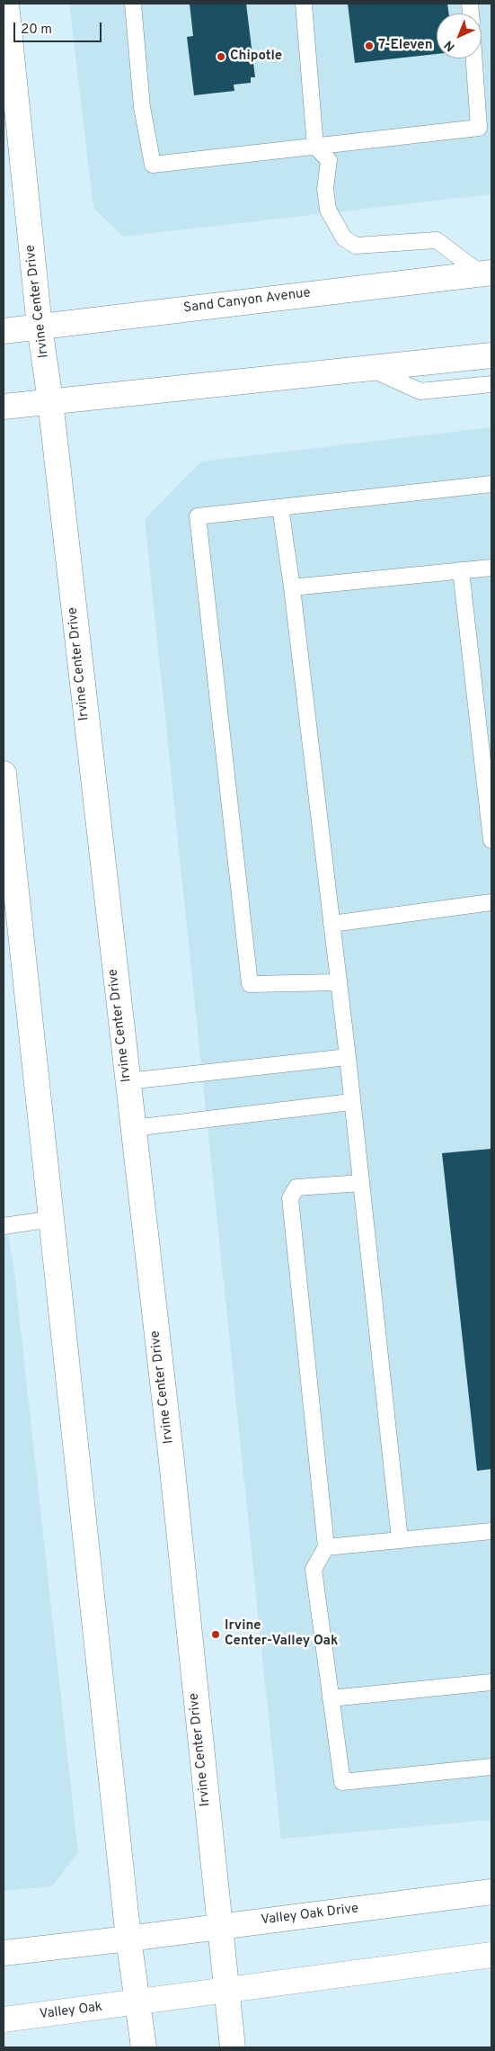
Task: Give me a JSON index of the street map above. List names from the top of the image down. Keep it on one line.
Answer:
{"streets":{"main road":["Irvine Center Drive","Sand Canyon Avenue","Valley Oak Drive","Valley Oak"]},"crossings":[["Irvine Center Drive","Sand Canyon Avenue"],["Irvine Center Drive","Valley Oak Drive"]],"places":["7-Eleven","Chipotle","Irvine Center-Valley Oak"],"scale_bar":"20 m","north":"bottom left"}
